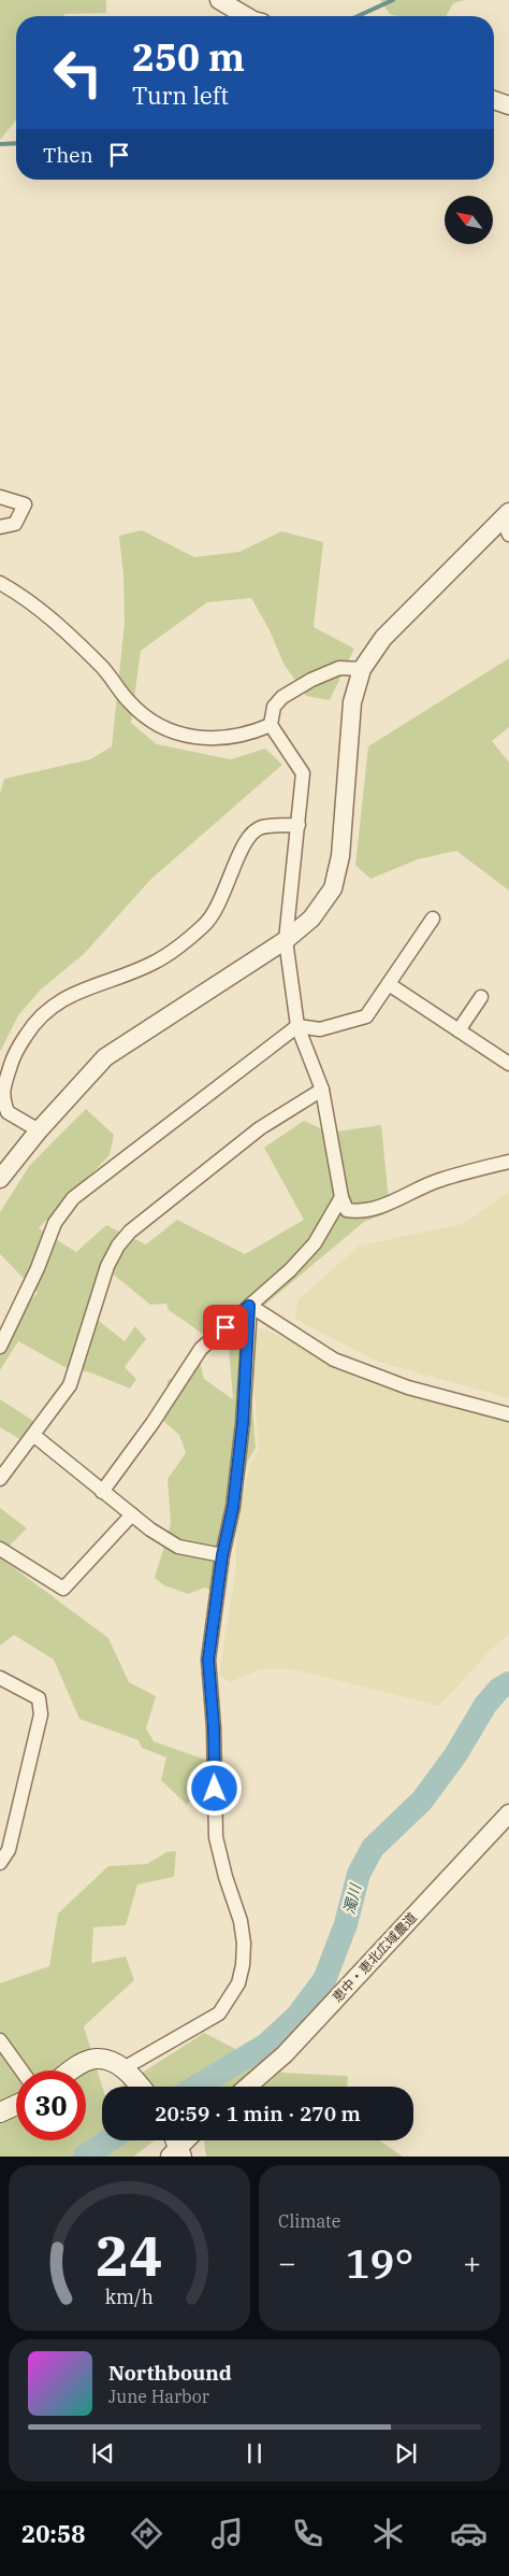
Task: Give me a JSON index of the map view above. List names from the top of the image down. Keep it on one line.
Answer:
{"streets":{"street":["恵中・恵北広域農道"]},"water":["濁川"],"north":"top left","page":{"turn":["250 m","Turn left"],"then":"Then","limit":"30","trip":"20:59 · 1 min · 270 m","tile":"Climate","heat":["−","19°","+"],"song":["Northbound","June Harbor"],"tabs":"20:58","gauge":["24","km/h"]}}
